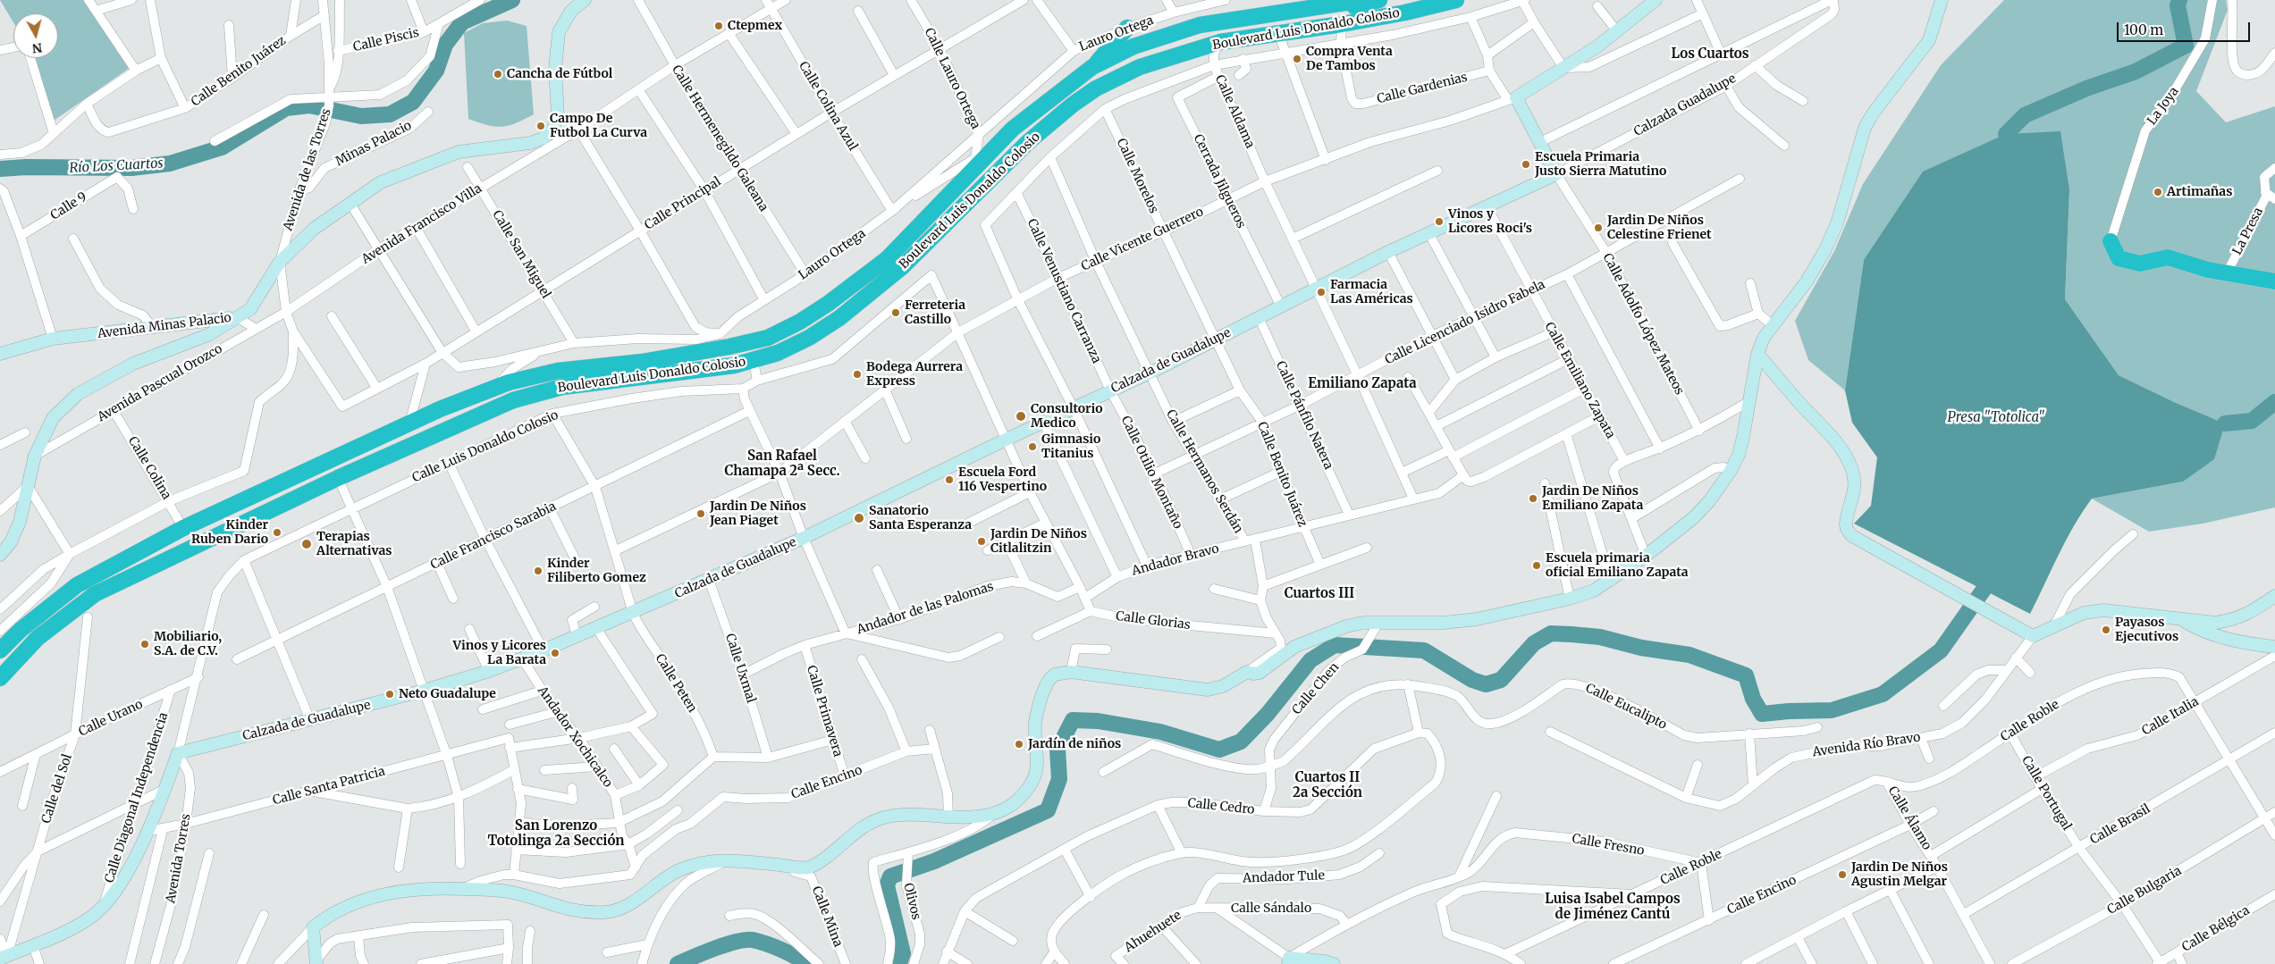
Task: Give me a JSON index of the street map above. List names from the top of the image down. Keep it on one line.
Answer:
{"streets":{"highway":["Boulevard Luis Donaldo Colosio"],"street":["Lauro Ortega","Calle Piscis","Calle Benito Juárez","Calle Lauro Ortega","Calle Gardenias","Calzada Guadalupe","Calle Colina Azul","La Joya","Calle Aldama","Calle Hermenegildo Galeana","Minas Palacio","Avenida de las Torres","Calle Morelos","Cerrada Jilgueros","Calle Principal","Calle 9","Avenida Francisco Villa","La Presa","Calle Vicente Guerrero","Calle San Miguel","Calle Venustiano Carranza","Calle Licenciado Isidro Fabela","Calle Adolfo López Mateos","Avenida Minas Palacio","Calzada de Guadalupe","Calle Emiliano Zapata","Avenida Pascual Orozco","Calle Pánfilo Natera","Calle Luis Donaldo Colosio","Calle Colina","Calle Hermanos Serdán","Calle Otilio Montaño","Calle Francisco Sarabia","Andador Bravo","Andador de las Palomas","Calle Glorias","Calle Uxmal","Calle Peten","Calle Chen","Calle Eucalipto","Calle Primavera","Calle Italia","Calle Urano","Calle Roble","Andador Xochicalco","Avenida Río Bravo","Calle Encino","Calle Santa Patricia","Calle del Sol","Calle Portugal","Calle Diagonal Independencia","Calle Cedro","Calle Álamo","Calle Brasil","Calle Fresno","Avenida Torres","Andador Tule","Calle Bulgaria","Olivos","Calle Sándalo","Calle Mina","Calle Bélgica","Ahuehuete"]},"crossings":[["Boulevard Luis Donaldo Colosio","Calle Aldama"],["Boulevard Luis Donaldo Colosio","Calle Colina"],["Lauro Ortega","Calle Lauro Ortega"],["Lauro Ortega","Calle Colina Azul"],["Lauro Ortega","Calle Hermenegildo Galeana"],["Calle Benito Juárez","Avenida de las Torres"],["Calle Benito Juárez","Calle Morelos"],["Calle Benito Juárez","Calle Licenciado Isidro Fabela"],["Calle Benito Juárez","Calzada de Guadalupe"],["Calle Benito Juárez","Andador Bravo"],["Calle Lauro Ortega","Calle Principal"],["Calzada Guadalupe","Calle Adolfo López Mateos"],["Calzada Guadalupe","Calzada de Guadalupe"],["Calle Colina Azul","Calle Principal"],["Calle Colina Azul","Avenida Francisco Villa"],["Calle Aldama","Cerrada Jilgueros"],["Calle Aldama","Calle Vicente Guerrero"],["Calle Aldama","Calle Licenciado Isidro Fabela"],["Calle Aldama","Calzada de Guadalupe"],["Calle Aldama","Andador Bravo"],["Calle Hermenegildo Galeana","Calle Principal"],["Calle Hermenegildo Galeana","Avenida Francisco Villa"],["Minas Palacio","Avenida de las Torres"],["Avenida de las Torres","Calle Principal"],["Avenida de las Torres","Avenida Francisco Villa"],["Avenida de las Torres","Avenida Minas Palacio"],["Avenida de las Torres","Avenida Pascual Orozco"],["Calle Morelos","Calle Vicente Guerrero"],["Calle Morelos","Calzada de Guadalupe"],["Cerrada Jilgueros","Calle Vicente Guerrero"],["Cerrada Jilgueros","Calzada de Guadalupe"],["Calle Principal","Calle San Miguel"],["Avenida Francisco Villa","Calle San Miguel"],["Avenida Francisco Villa","Avenida Minas Palacio"],["Avenida Francisco Villa","Avenida Pascual Orozco"],["Calle Vicente Guerrero","Calle Venustiano Carranza"],["Calle Vicente Guerrero","Calle Hermanos Serdán"],["Calle Vicente Guerrero","Calle Peten"],["Calle Venustiano Carranza","Calzada de Guadalupe"],["Calle Venustiano Carranza","Calle Otilio Montaño"],["Calle Licenciado Isidro Fabela","Calle Adolfo López Mateos"],["Calle Licenciado Isidro Fabela","Calle Emiliano Zapata"],["Calle Licenciado Isidro Fabela","Calle Pánfilo Natera"],["Calle Licenciado Isidro Fabela","Calle Hermanos Serdán"],["Calle Licenciado Isidro Fabela","Calle Otilio Montaño"],["Calle Adolfo López Mateos","Calzada de Guadalupe"],["Calzada de Guadalupe","Calle Emiliano Zapata"],["Calzada de Guadalupe","Calle Pánfilo Natera"],["Calzada de Guadalupe","Calle Hermanos Serdán"],["Calzada de Guadalupe","Calle Otilio Montaño"],["Calzada de Guadalupe","Calle Uxmal"],["Calzada de Guadalupe","Calle Peten"],["Calzada de Guadalupe","Andador Xochicalco"],["Calzada de Guadalupe","Calle Santa Patricia"],["Calzada de Guadalupe","Avenida Torres"],["Avenida Pascual Orozco","Calle Colina"],["Calle Pánfilo Natera","Andador Bravo"],["Calle Luis Donaldo Colosio","Calle Peten"],["Calle Hermanos Serdán","Andador Bravo"],["Calle Otilio Montaño","Andador Bravo"],["Calle Francisco Sarabia","Calle Peten"],["Andador de las Palomas","Calle Uxmal"],["Andador de las Palomas","Calle Primavera"],["Calle Chen","Calle Eucalipto"],["Calle Chen","Calle Cedro"],["Calle Primavera","Calle Encino"],["Calle Italia","Calle Roble"],["Calle Italia","Calle Portugal"],["Calle Urano","Calle del Sol"],["Calle Urano","Calle Diagonal Independencia"],["Calle Roble","Calle Portugal"],["Calle Roble","Calle Álamo"],["Calle Roble","Calle Fresno"],["Andador Xochicalco","Calle Encino"],["Andador Xochicalco","Calle Santa Patricia"],["Calle Encino","Calle Álamo"],["Calle Santa Patricia","Avenida Torres"],["Calle Portugal","Calle Brasil"],["Calle Portugal","Calle Bulgaria"],["Calle Portugal","Calle Bélgica"],["Calle Álamo","Calle Brasil"],["Andador Tule","Ahuehuete"],["Calle Sándalo","Ahuehuete"]],"districts":["Los Cuartos","Emiliano Zapata","San Rafael Chamapa 2ª Secc.","Cuartos III","Cuartos II 2a Sección","San Lorenzo Totolinga 2a Sección","Luisa Isabel Campos de Jiménez Cantú"],"water":["Río Los Cuartos","Presa \"Totolica\""],"places":["Ctepmex","Compra Venta De Tambos","Cancha de Fútbol","Campo De Futbol La Curva","Escuela Primaria Justo Sierra Matutino","Artimañas","Vinos y Licores Roci's","Jardin De Niños Celestine Frienet","Farmacia Las Américas","Ferreteria Castillo","Bodega Aurrera Express","Consultorio Medico","Gimnasio Titanius","Escuela Ford 116 Vespertino","Jardin De Niños Emiliano Zapata","Jardin De Niños Jean Piaget","Sanatorio Santa Esperanza","Kinder Ruben Dario","Jardin De Niños Citlalitzin","Terapias Alternativas","Escuela primaria oficial Emiliano Zapata","Kinder Filiberto Gomez","Payasos Ejecutivos","Mobiliario, S.A. de C.V.","Vinos y Licores La Barata","Neto Guadalupe","Jardín de niños","Jardin De Niños Agustin Melgar"],"scale_bar":"100 m","north":"bottom"}
